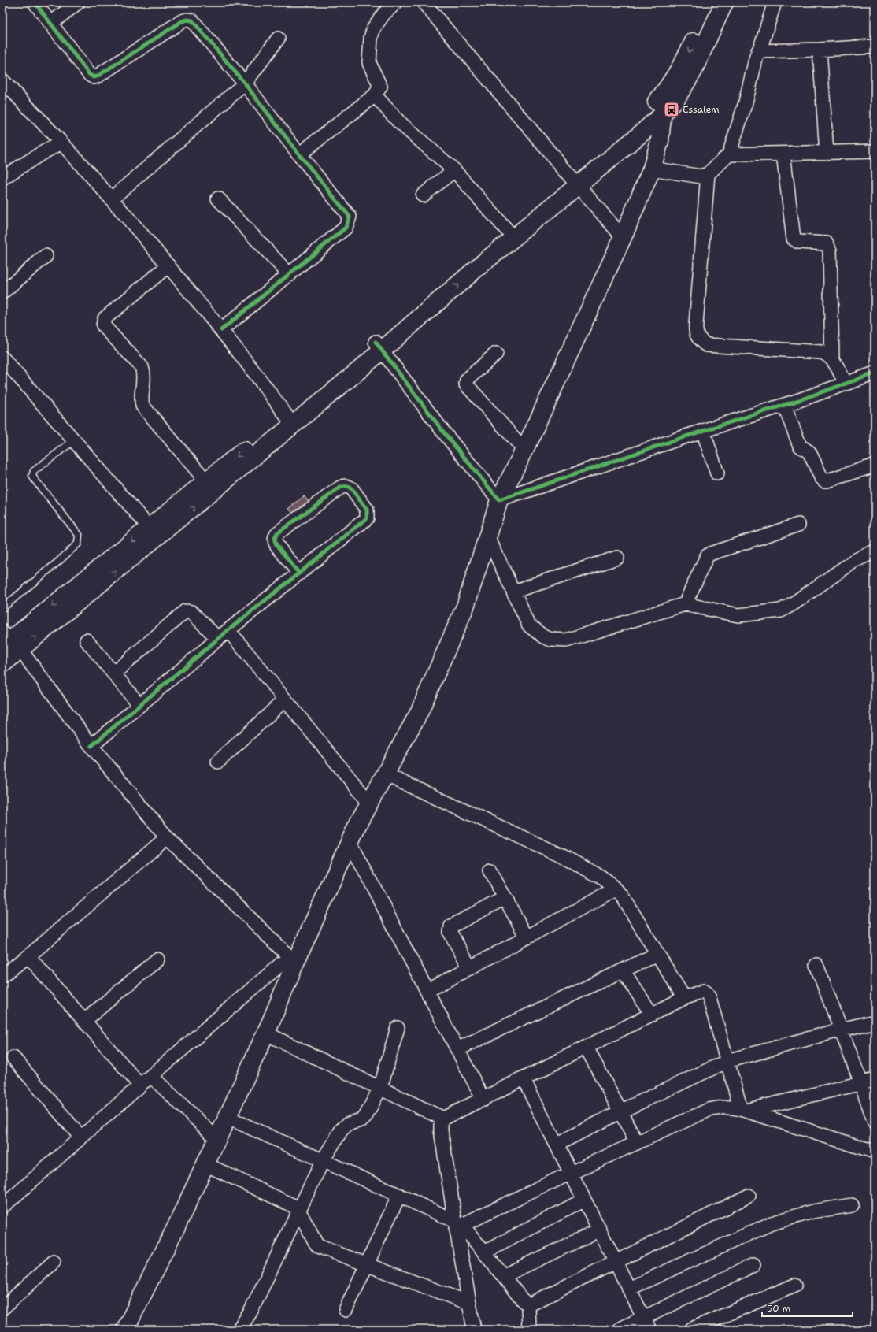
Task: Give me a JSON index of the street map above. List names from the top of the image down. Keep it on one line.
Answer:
{"places":{"bus stop":["Essalem"]},"scale_bar":"50 m"}
